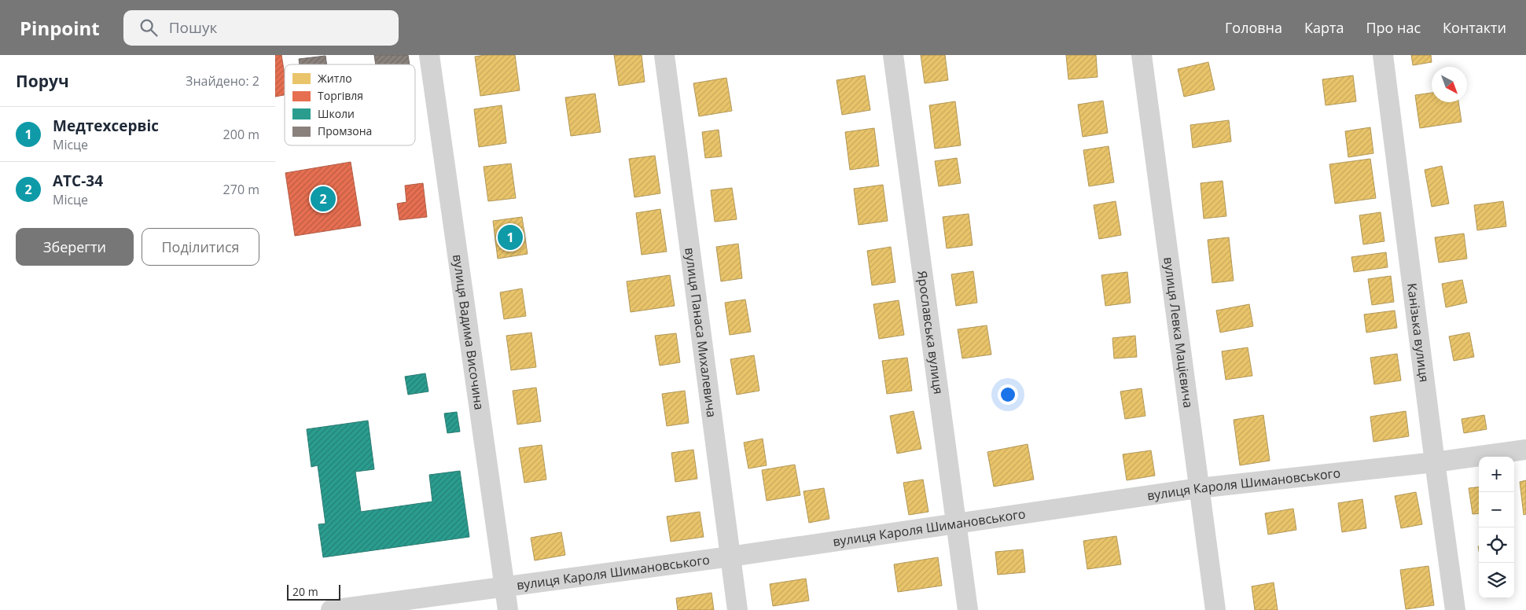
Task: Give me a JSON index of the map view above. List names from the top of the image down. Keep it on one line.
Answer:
{"streets":{"street":["вулиця Вадима Височина","вулиця Панаса Михалевича","Ярославська вулиця","вулиця Левка Мацієвича","Канізька вулиця","вулиця Кароля Шимановського"]},"crossings":[["вулиця Вадима Височина","вулиця Кароля Шимановського"],["вулиця Панаса Михалевича","вулиця Кароля Шимановського"],["Ярославська вулиця","вулиця Кароля Шимановського"],["вулиця Левка Мацієвича","вулиця Кароля Шимановського"],["Канізька вулиця","вулиця Кароля Шимановського"]],"legend":["Житло","Торгівля","Школи","Промзона"],"scale_bar":"20 m","north":"bottom right","page":{"header":"Pinpoint","search":"Пошук","nav":["Головна","Карта","Про нас","Контакти"],"heading":["Поруч","Знайдено: 2"],"list":[{"mark":"1","name":"Медтехсервіс","note":"Місце","value":"200 m"},{"mark":"2","name":"АТС-34","note":"Місце","value":"270 m"}],"pins":["2","1"],"buttons":["Зберегти","Поділитися"],"map_buttons":["+","−"],"scale":"20 m"}}
